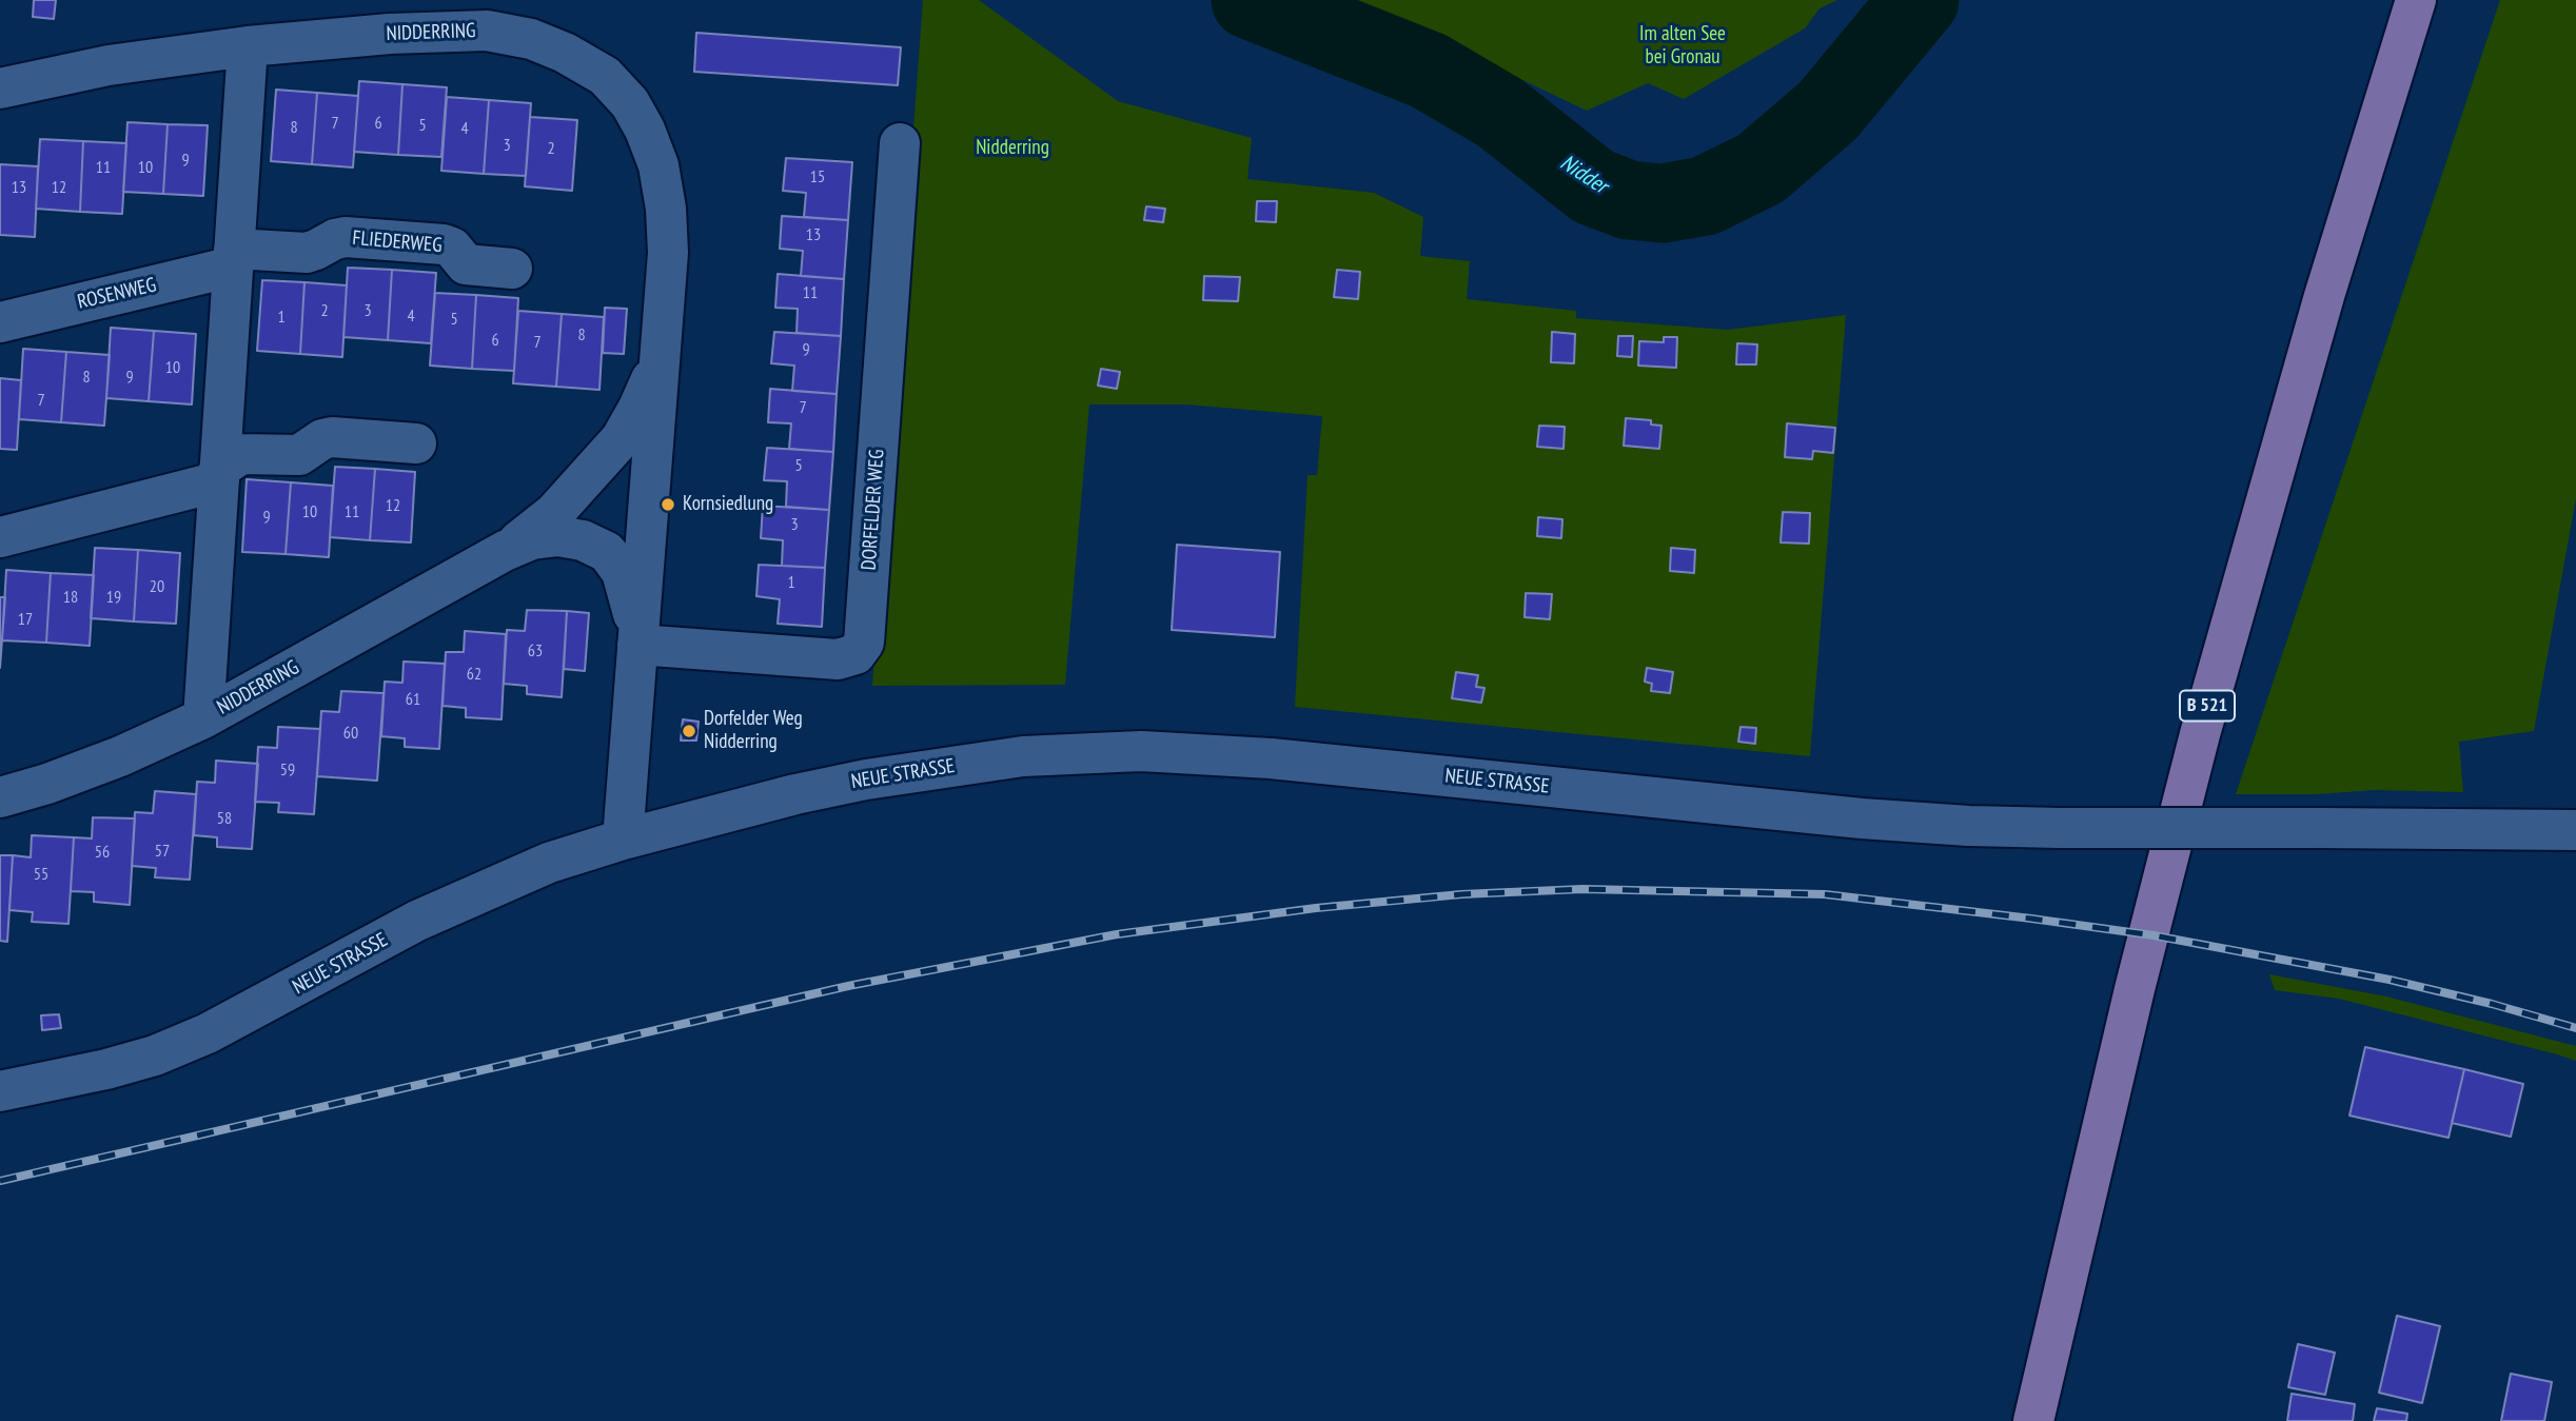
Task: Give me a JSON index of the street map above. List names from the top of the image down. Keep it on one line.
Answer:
{"streets":{"main road":["B 521"],"street":["NIDDERRING","FLIEDERWEG","ROSENWEG","DORFELDER WEG","NEUE STRASSE"]},"crossings":[["NIDDERRING","DORFELDER WEG"],["NIDDERRING","NEUE STRASSE"],["FLIEDERWEG","ROSENWEG"]],"water":["Nidder"],"parks":["Im alten See bei Gronau","Nidderring"],"places":["Kornsiedlung","Dorfelder Weg Nidderring"],"house_numbers":["7","6","5","8","4","3","2","9","11","10","15","13","12","13","11","2","3","4","1","5","8","6","7","9","10","8","9","7","7","5","12","10","11","9","3","1","20","18","19","17","63","62","61","60","59","58","57","56","55"]}
